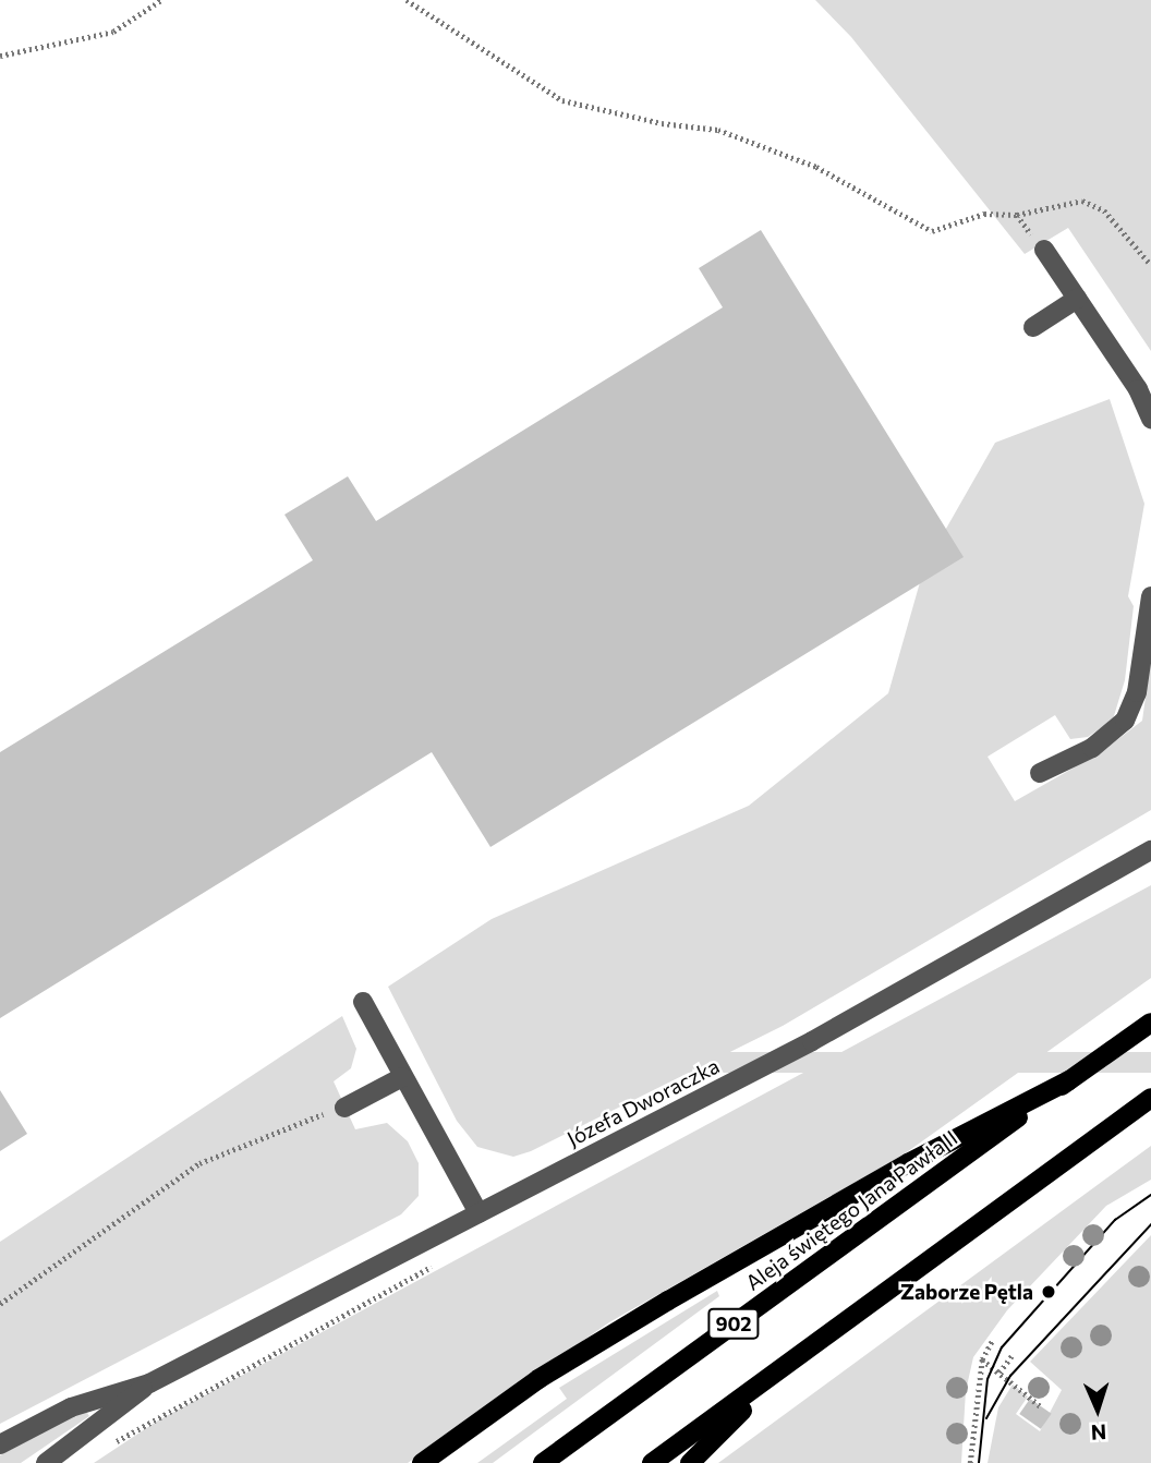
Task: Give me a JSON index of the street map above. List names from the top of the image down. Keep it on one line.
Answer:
{"streets":{"main road":["Aleja świętego Jana Pawła II","902"],"street":["Józefa Dworaczka"]},"places":["Zaborze Pętla"],"north":"bottom"}
